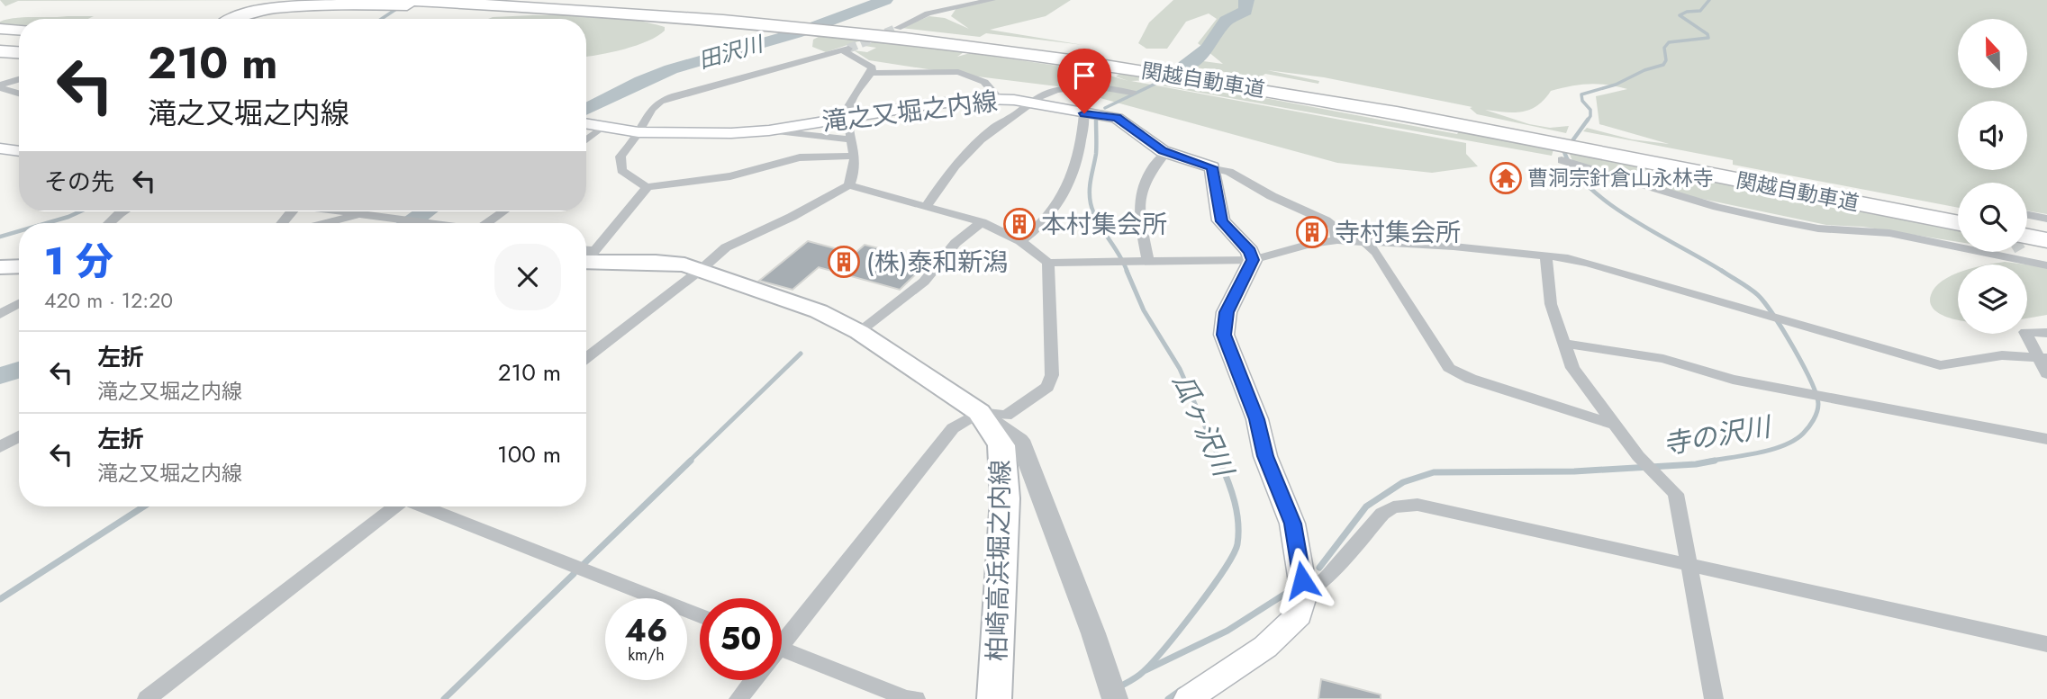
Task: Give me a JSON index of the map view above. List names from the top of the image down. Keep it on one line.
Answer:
{"streets":{"highway":["関越自動車道"],"main road":["滝之又堀之内線","柏崎高浜堀之内線"]},"water":["田沢川","瓜ヶ沢川","寺の沢川"],"places":{"temple":["曹洞宗針倉山永林寺"],"building":["本村集会所","寺村集会所","(株)泰和新潟"]},"north":"top","page":{"turn":["210 m","滝之又堀之内線"],"then":"その先","heading":["1 分","420 m · 12:20"],"list":[{"name":"左折","note":"滝之又堀之内線","value":"210 m"},{"name":"左折","note":"滝之又堀之内線","value":"100 m"}],"speed":"46 km/h","limit":"50"}}
